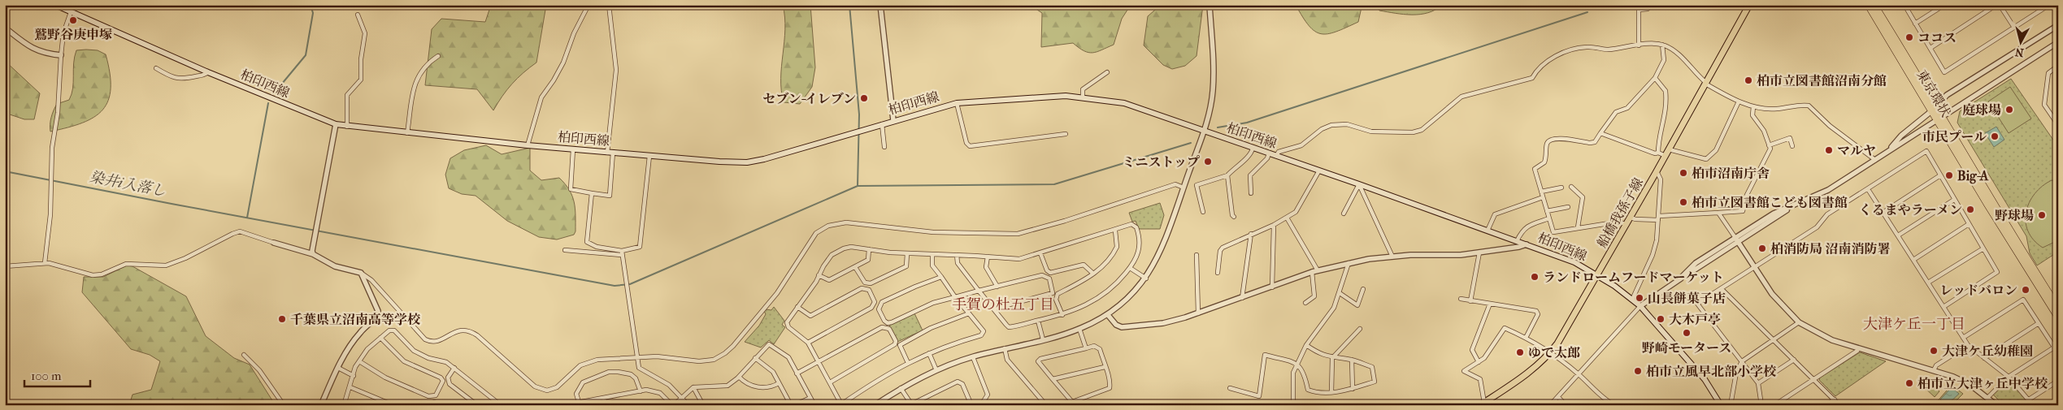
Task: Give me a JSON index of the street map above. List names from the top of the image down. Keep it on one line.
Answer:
{"streets":{"highway":["東京環状"],"main road":["柏印西線","船橋我孫子線"]},"crossings":[["柏印西線","船橋我孫子線"]],"districts":["手賀の杜五丁目","大津ケ丘一丁目"],"water":["染井i入落し"],"places":["鷲野谷庚申塚","ココス","柏市立図書館沼南分館","セブン-イレブン","庭球場","市民プール","マルヤ","ミニストップ","柏市沼南庁舎","Big-A","柏市立図書館こども図書館","くるまやラーメン","野球場","柏消防局 沼南消防署","ランドロームフードマーケット","レッドバロン","山長餅菓子店","千葉県立沼南高等学校","大木戸亭","野崎モータース","大津ケ丘幼稚園","ゆで太郎","柏市立風早北部小学校","柏市立大津ヶ丘中学校"],"scale_bar":"100 m","north":"bottom"}
